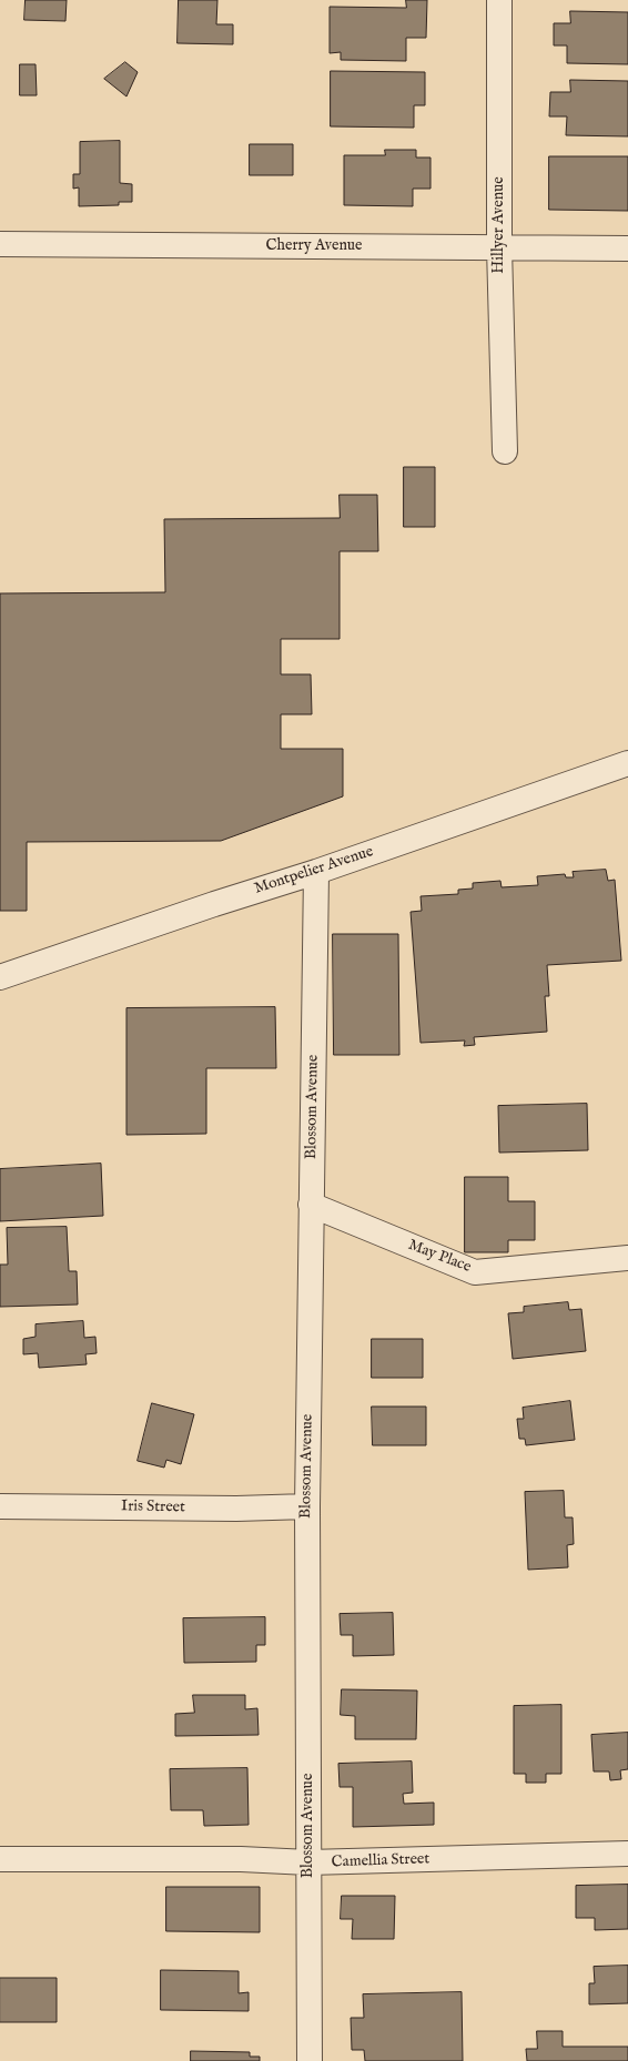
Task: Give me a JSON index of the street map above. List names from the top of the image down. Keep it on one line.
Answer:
{"streets":{"street":["Hillyer Avenue","Cherry Avenue","Montpelier Avenue","Blossom Avenue","May Place","Iris Street","Camellia Street"]},"crossings":[["Hillyer Avenue","Cherry Avenue"],["Montpelier Avenue","Blossom Avenue"],["Blossom Avenue","May Place"],["Blossom Avenue","Iris Street"],["Blossom Avenue","Camellia Street"]]}
